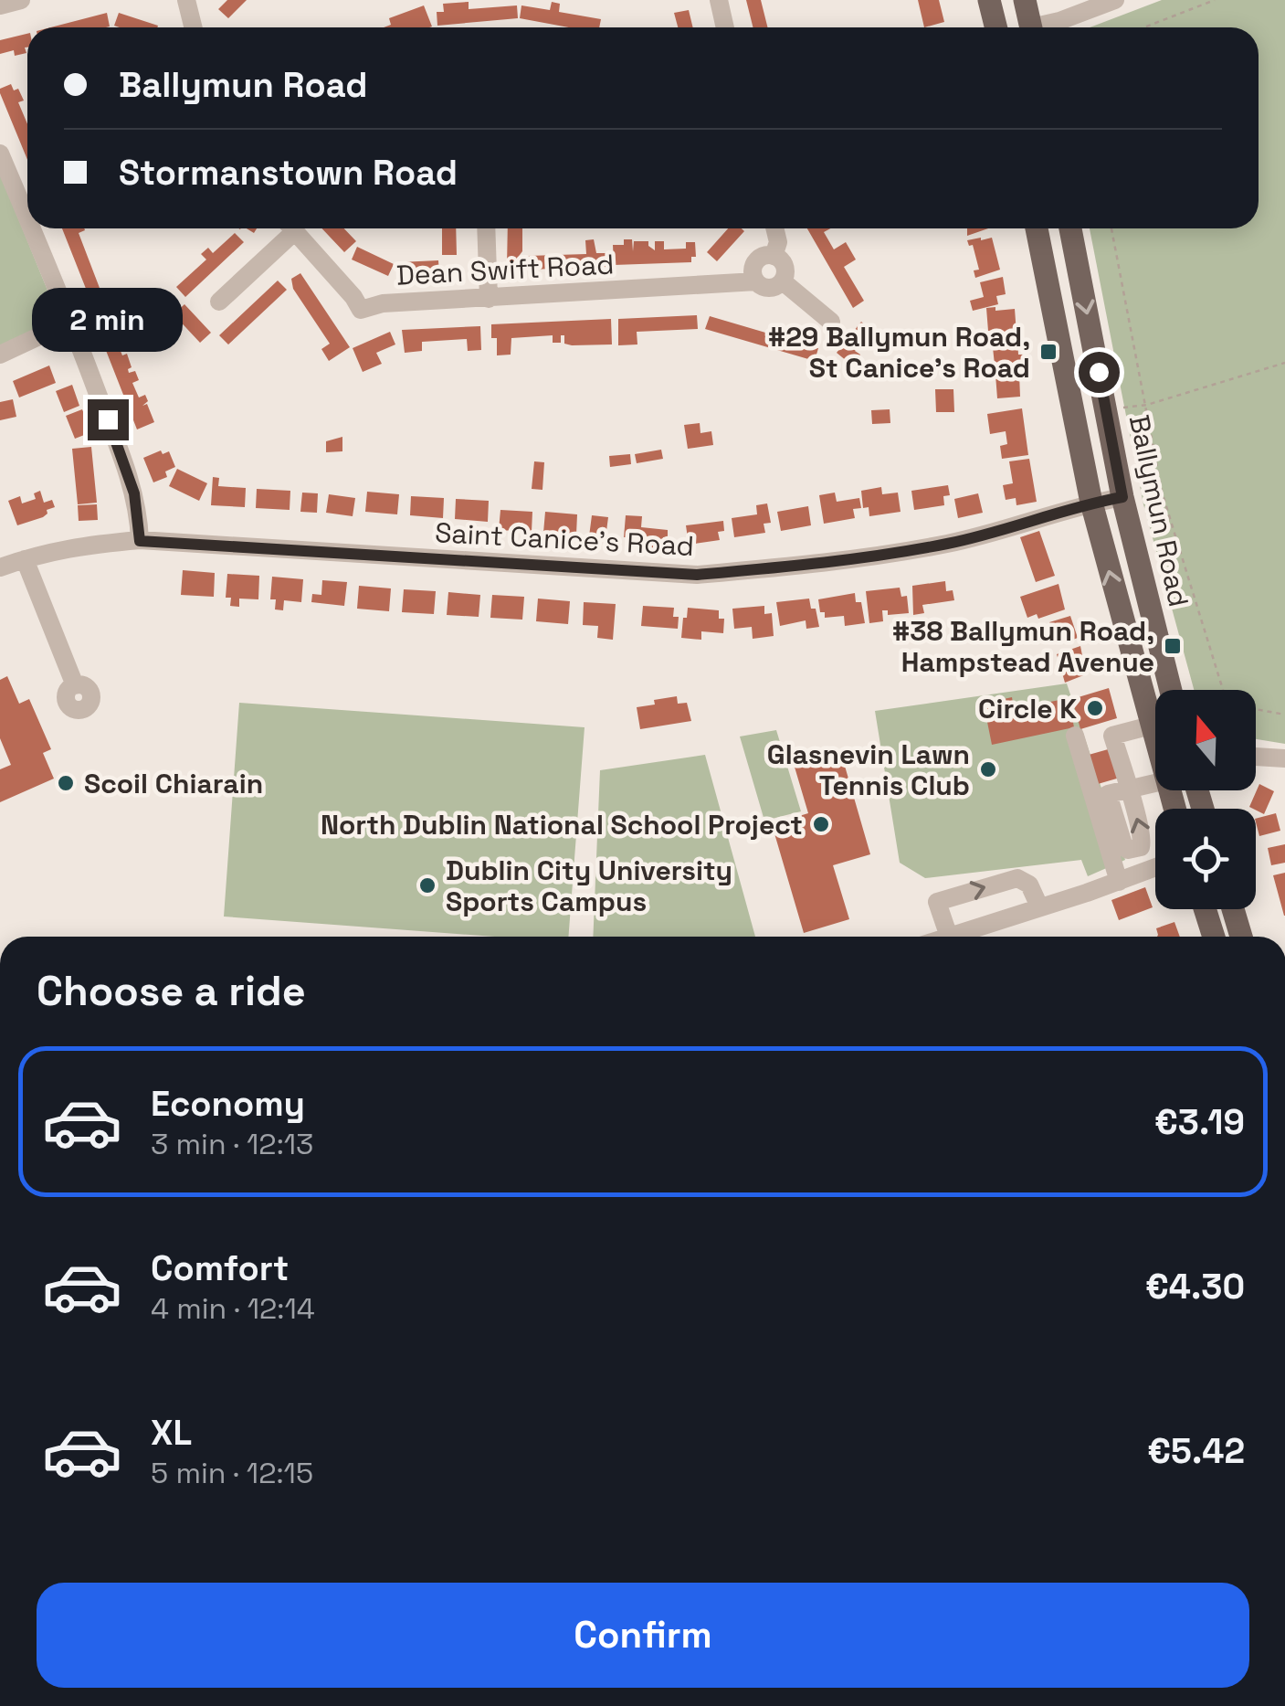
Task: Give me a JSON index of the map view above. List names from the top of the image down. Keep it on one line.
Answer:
{"streets":{"main road":["Ballymun Road"],"street":["Dean Swift Road","Saint Canice's Road"]},"crossings":[["Ballymun Road","Saint Canice's Road"]],"places":{"transit":["#29 Ballymun Road, St Canice's Road","#38 Ballymun Road, Hampstead Avenue"],"other":["Circle K","Glasnevin Lawn Tennis Club","Scoil Chiarain","North Dublin National School Project","Dublin City University Sports Campus"]},"north":"top","page":{"banner":["Ballymun Road","Stormanstown Road"],"bubble":"2 min","heading":"Choose a ride","list":[{"name":"Economy","note":"3 min · 12:13","value":"€3.19"},{"name":"Comfort","note":"4 min · 12:14","value":"€4.30"},{"name":"XL","note":"5 min · 12:15","value":"€5.42"}],"buttons":"Confirm"}}
